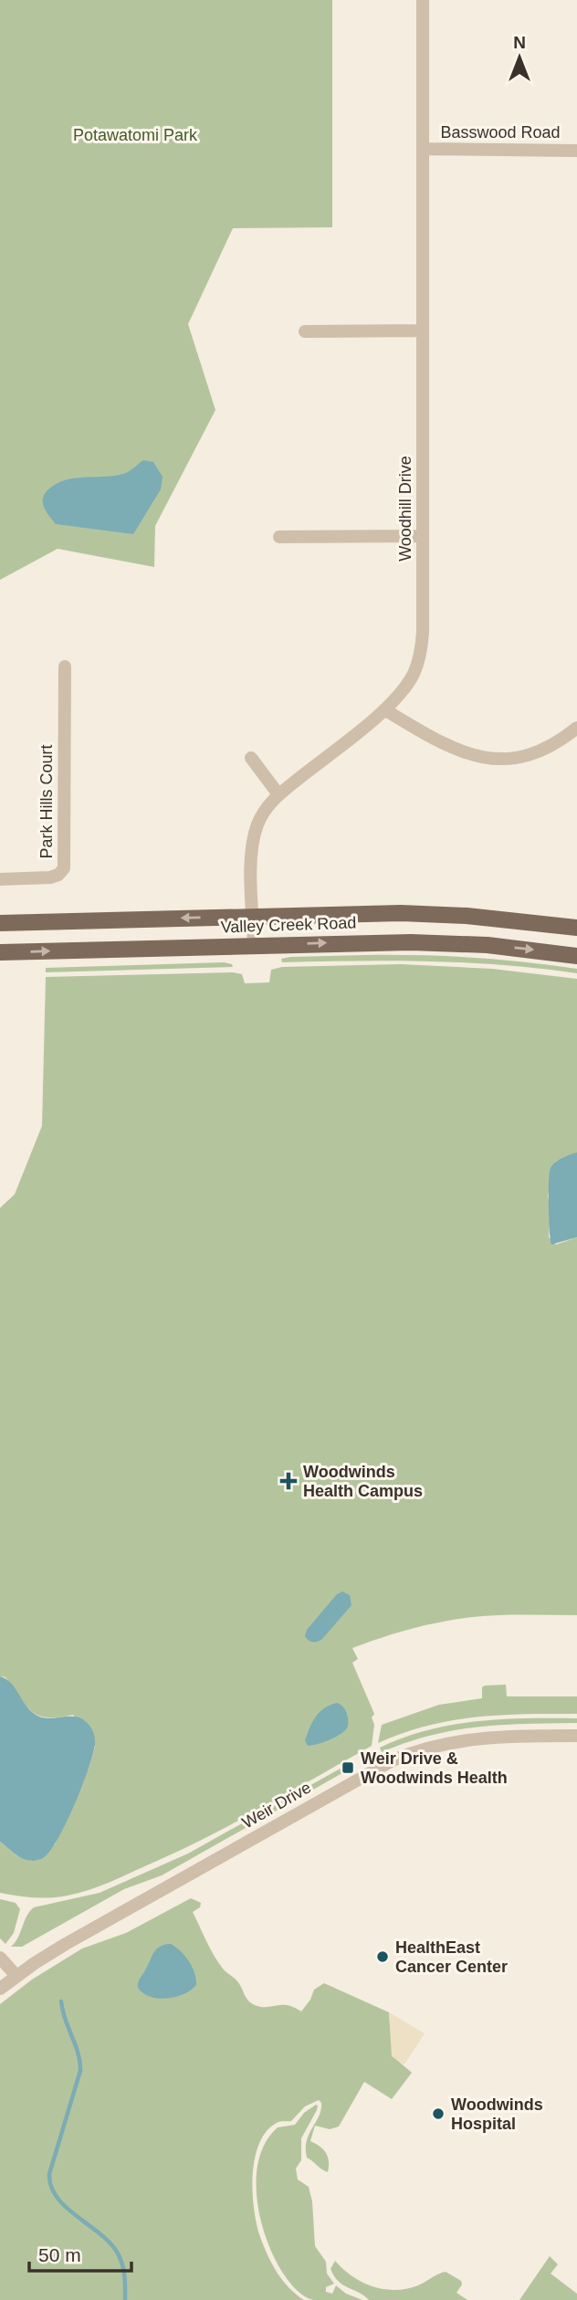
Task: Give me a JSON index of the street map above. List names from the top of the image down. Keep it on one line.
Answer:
{"streets":{"main road":["Valley Creek Road"],"street":["Basswood Road","Woodhill Drive","Park Hills Court","Weir Drive"]},"crossings":[["Basswood Road","Woodhill Drive"],["Woodhill Drive","Valley Creek Road"]],"parks":["Potawatomi Park"],"places":{"health":["Woodwinds Health Campus"],"transit":["Weir Drive & Woodwinds Health"],"other":["HealthEast Cancer Center","Woodwinds Hospital"]},"scale_bar":"50 m","north":"top"}
